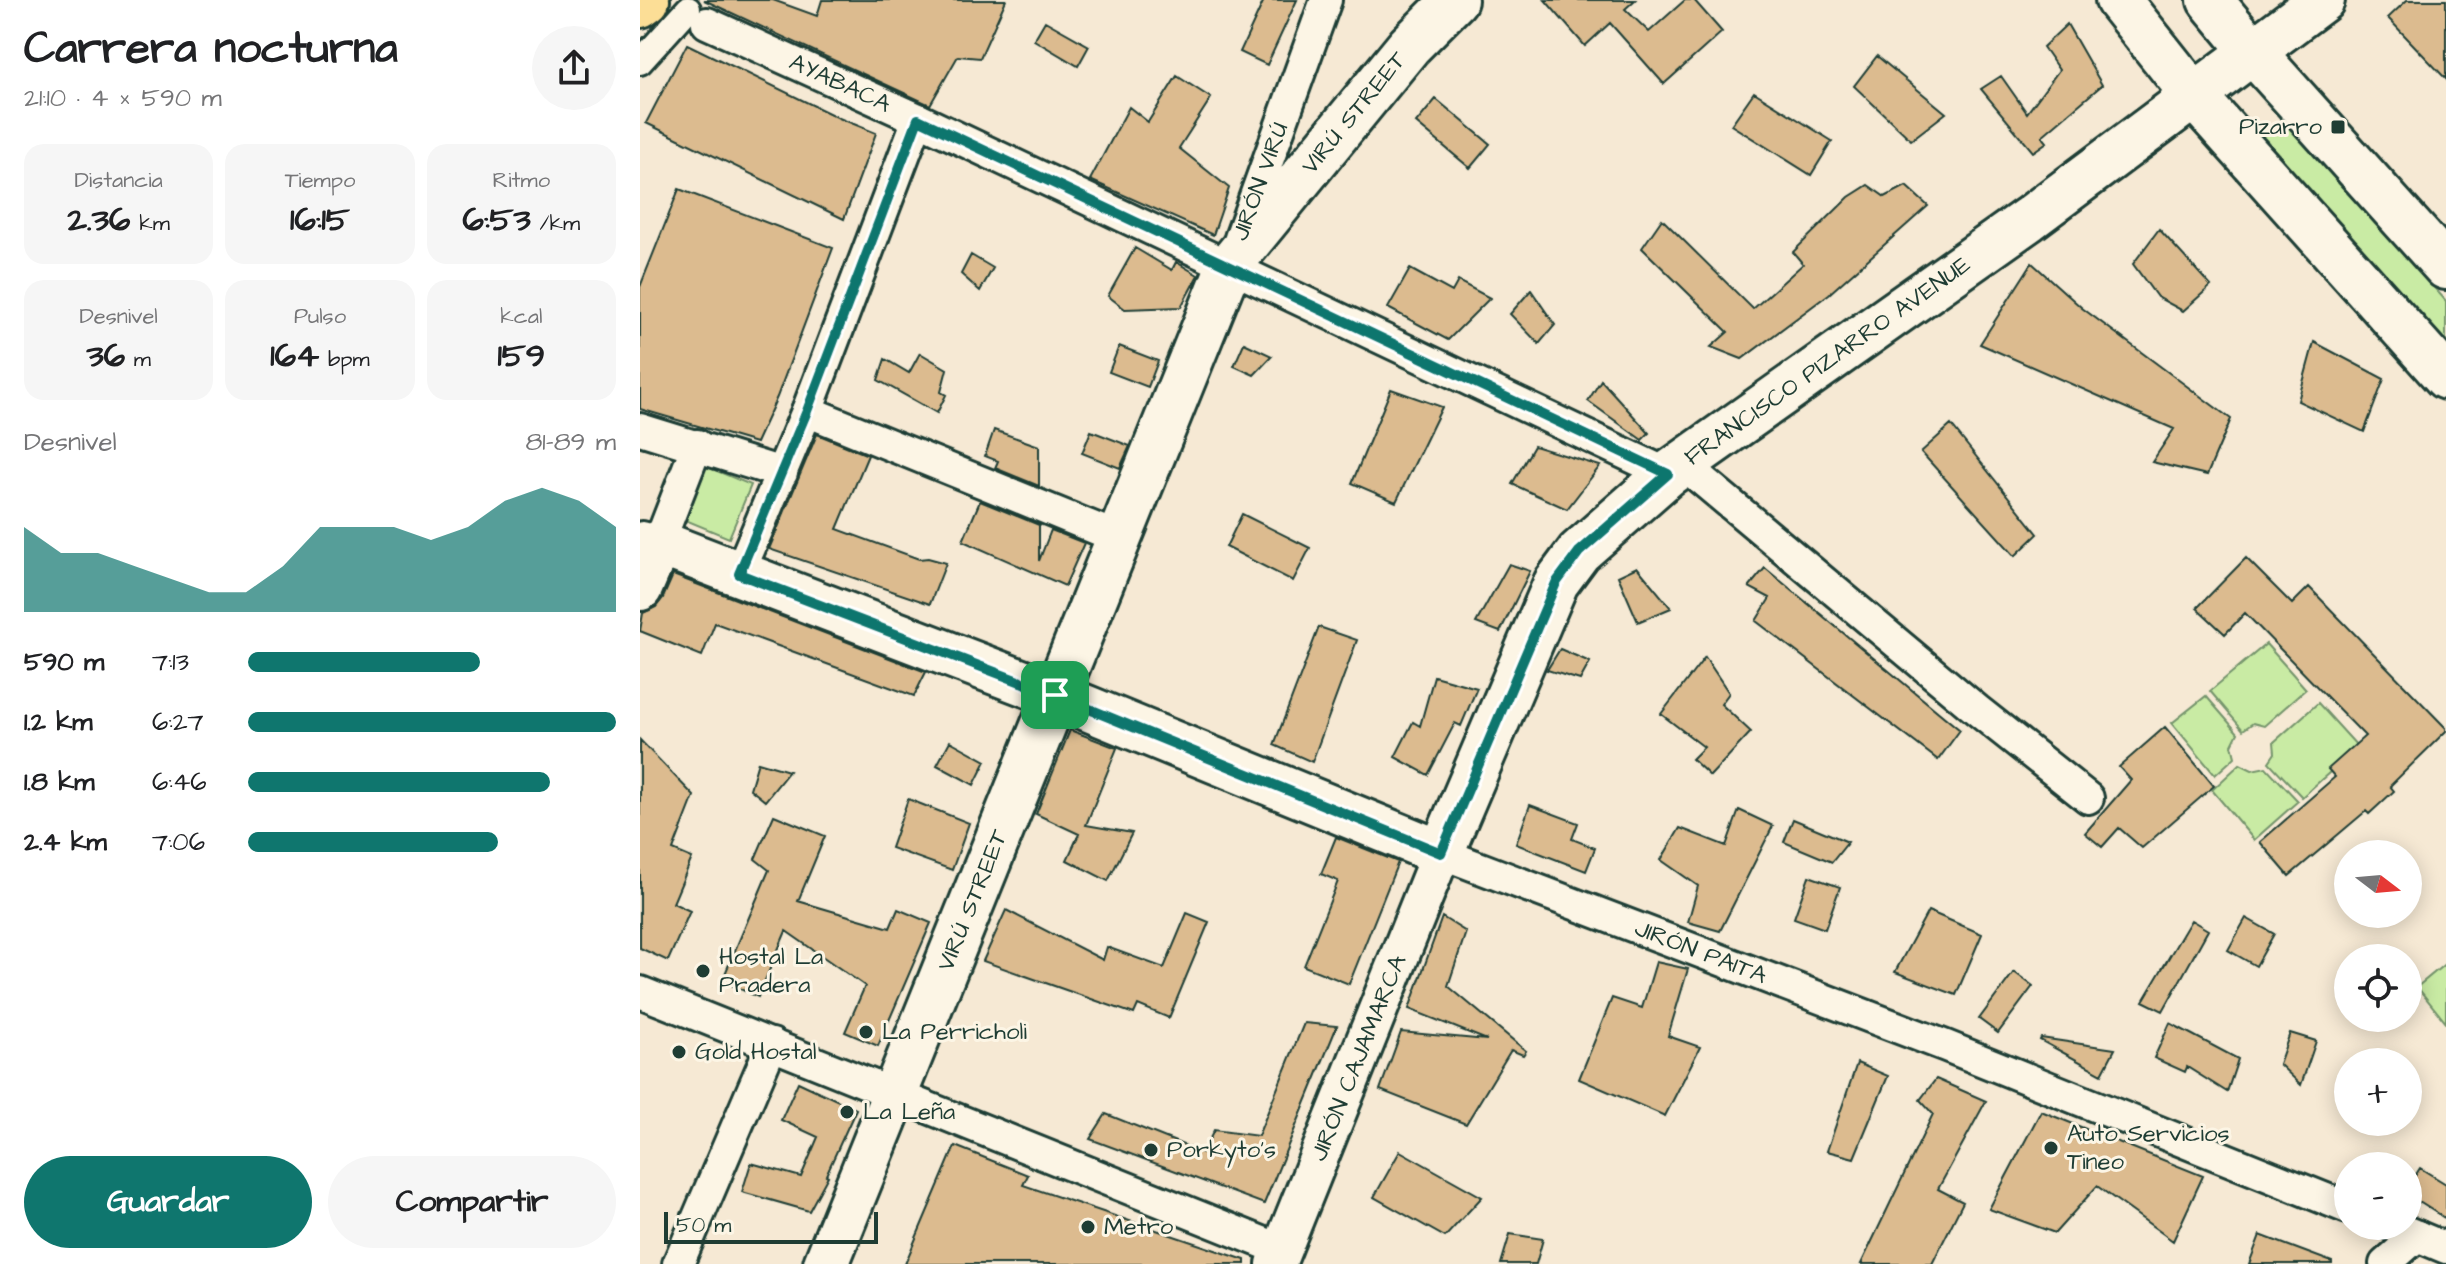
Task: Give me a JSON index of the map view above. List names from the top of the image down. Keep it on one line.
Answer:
{"streets":{"main road":["VIRÚ STREET","JIRÓN VIRÚ","FRANCISCO PIZARRO AVENUE","JIRÓN PAITA"],"street":["AYABACA","JIRÓN CAJAMARCA"]},"crossings":[["AYABACA","VIRÚ STREET"],["AYABACA","JIRÓN VIRÚ"],["AYABACA","FRANCISCO PIZARRO AVENUE"],["VIRÚ STREET","JIRÓN VIRÚ"],["VIRÚ STREET","JIRÓN PAITA"],["FRANCISCO PIZARRO AVENUE","JIRÓN PAITA"],["FRANCISCO PIZARRO AVENUE","JIRÓN CAJAMARCA"],["JIRÓN PAITA","JIRÓN CAJAMARCA"]],"places":{"transit":["Pizarro"],"other":["Hostal La Pradera","La Perricholi","Gold Hostal","La Leña","Auto Servicios Tineo","Porkyto's","Metro"]},"scale_bar":"50 m","north":"right","page":{"heading":["Carrera nocturna","21:10 · 4 × 590 m"],"stats":[["Distancia","2.36 km"],["Tiempo","16:15"],["Ritmo","6:53 /km"],["Desnivel","36 m"],["Pulso","164 bpm"],["kcal","159"]],"chart":["Desnivel","81–89 m"],"list":[{"name":"590 m","note":"7:13"},{"name":"1.2 km","note":"6:27"},{"name":"1.8 km","note":"6:46"},{"name":"2.4 km","note":"7:06"}],"map_buttons":["+","−"],"buttons":["Guardar","Compartir"],"scale":"50 m"}}
